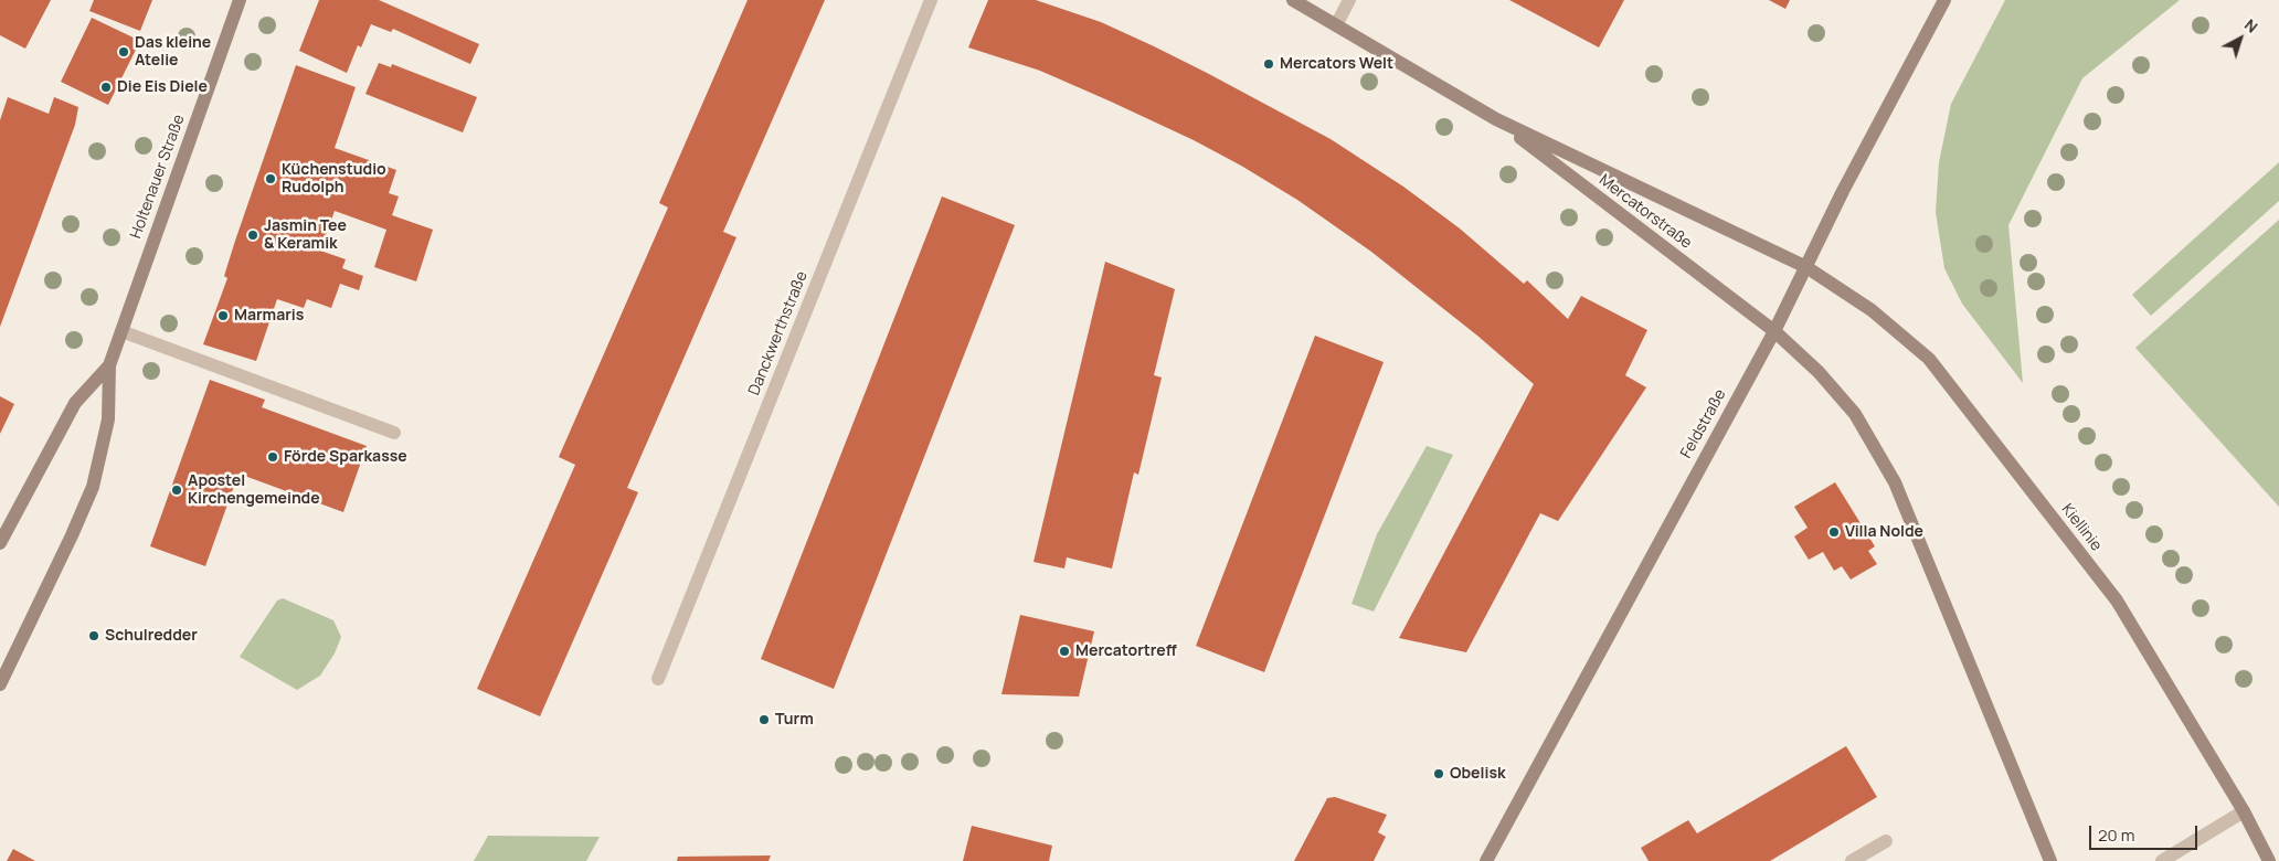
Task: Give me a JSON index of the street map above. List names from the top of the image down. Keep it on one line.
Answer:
{"streets":{"street":["Holtenauer Straße","Mercatorstraße","Danckwerthstraße","Feldstraße","Kiellinie"]},"crossings":[["Mercatorstraße","Feldstraße"],["Mercatorstraße","Kiellinie"],["Feldstraße","Kiellinie"]],"places":["Das kleine Atelie","Mercators Welt","Die Eis Diele","Küchenstudio Rudolph","Jasmin Tee & Keramik","Marmaris","Förde Sparkasse","Apostel Kirchengemeinde","Villa Nolde","Schulredder","Mercatortreff","Turm","Obelisk"],"scale_bar":"20 m","north":"top right"}
